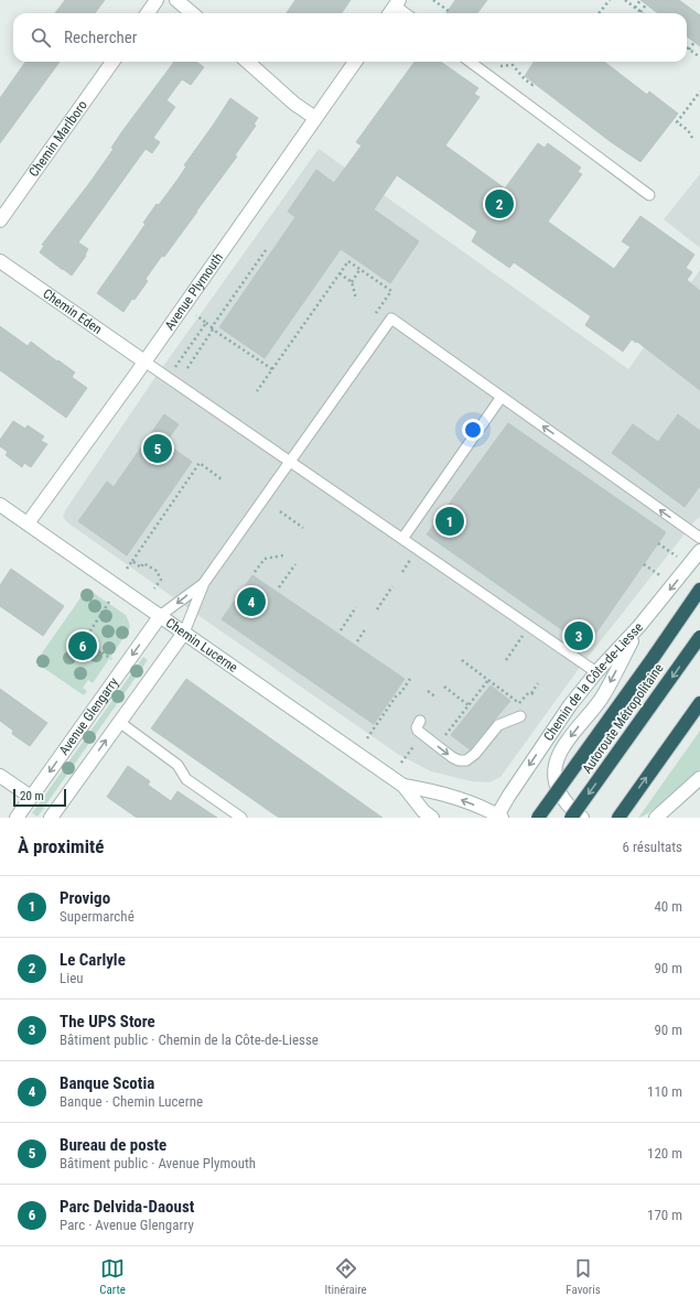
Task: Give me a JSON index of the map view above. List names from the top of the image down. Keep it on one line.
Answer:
{"streets":{"highway":["Autoroute Métropolitaine"],"street":["Chemin Marlboro","Avenue Plymouth","Chemin Eden","Chemin Lucerne","Chemin de la Côte-de-Liesse","Avenue Glengarry"]},"crossings":[["Avenue Plymouth","Chemin Eden"],["Avenue Plymouth","Chemin Lucerne"],["Chemin Lucerne","Chemin de la Côte-de-Liesse"],["Chemin Lucerne","Avenue Glengarry"]],"one_way":["Chemin de la Côte-de-Liesse"],"scale_bar":"20 m","page":{"search":"Rechercher","pins":["2","5","1","4","3","6"],"scale":"20 m","heading":["À proximité","6 résultats"],"list":[{"mark":"1","name":"Provigo","note":"Supermarché","value":"40 m"},{"mark":"2","name":"Le Carlyle","note":"Lieu","value":"90 m"},{"mark":"3","name":"The UPS Store","note":"Bâtiment public · Chemin de la Côte-de-Liesse","value":"90 m"},{"mark":"4","name":"Banque Scotia","note":"Banque · Chemin Lucerne","value":"110 m"},{"mark":"5","name":"Bureau de poste","note":"Bâtiment public · Avenue Plymouth","value":"120 m"},{"mark":"6","name":"Parc Delvida-Daoust","note":"Parc · Avenue Glengarry","value":"170 m"}],"nav":["Carte","Itinéraire","Favoris"]}}
